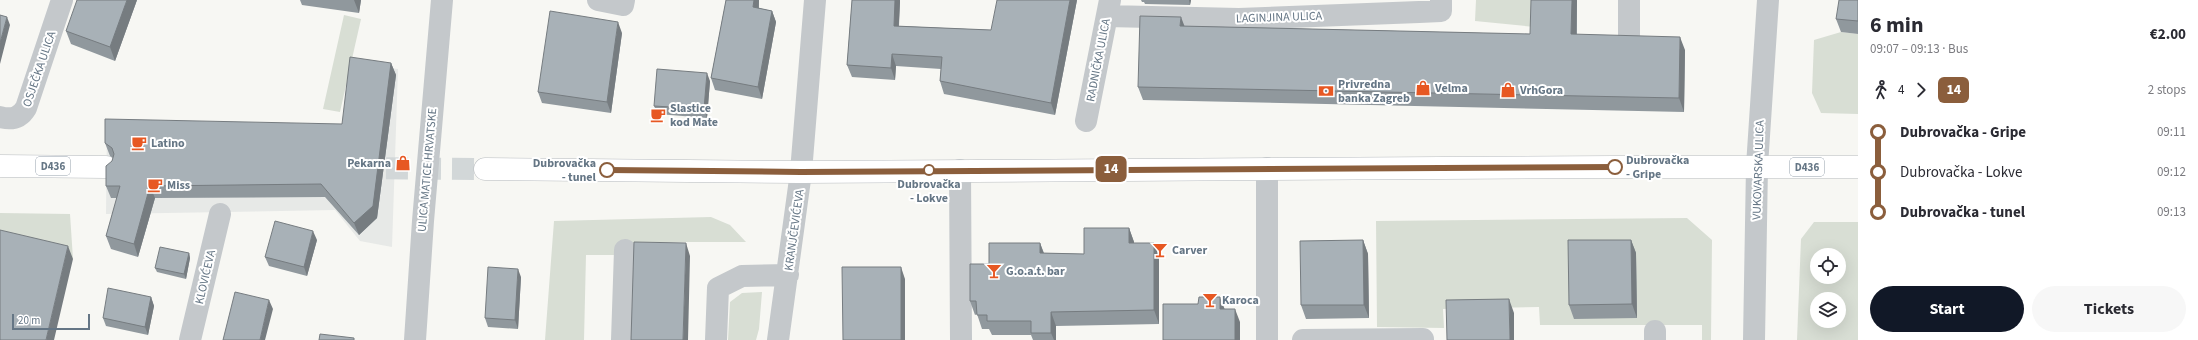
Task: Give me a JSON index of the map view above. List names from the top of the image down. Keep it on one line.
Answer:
{"streets":{"main road":["D436"],"street":["LAGINJINA ULICA","RADNIČKA ULICA","OSJEČKA ULICA","ULICA MATICE HRVATSKE","VUKOVARSKA ULICA","KRANJČEVIĆEVA","KLOVIĆEVA"]},"crossings":[["LAGINJINA ULICA","RADNIČKA ULICA"],["D436","VUKOVARSKA ULICA"],["D436","KRANJČEVIĆEVA"]],"places":{"shop":["Velma","VrhGora","Pekarna"],"bank":["Privredna banka Zagreb"],"cafe":["Slastice kod Mate","Latino","Miss"],"other":["Dubrovačka - Gripe","Dubrovačka - tunel","Dubrovačka - Lokve"],"bar":["Carver","G.o.a.t. bar","Karoca"]},"lines":["bus line 14"],"scale_bar":"20 m","page":{"on_map":"14","heading":["6 min","09:07 – 09:13 · Bus","€2.00"],"legs":["4","14","2 stops"],"list":[{"name":"Dubrovačka - Gripe","value":"09:11"},{"name":"Dubrovačka - Lokve","value":"09:12"},{"name":"Dubrovačka - tunel","value":"09:13"}],"buttons":["Start","Tickets"],"scale":"20 m"}}
